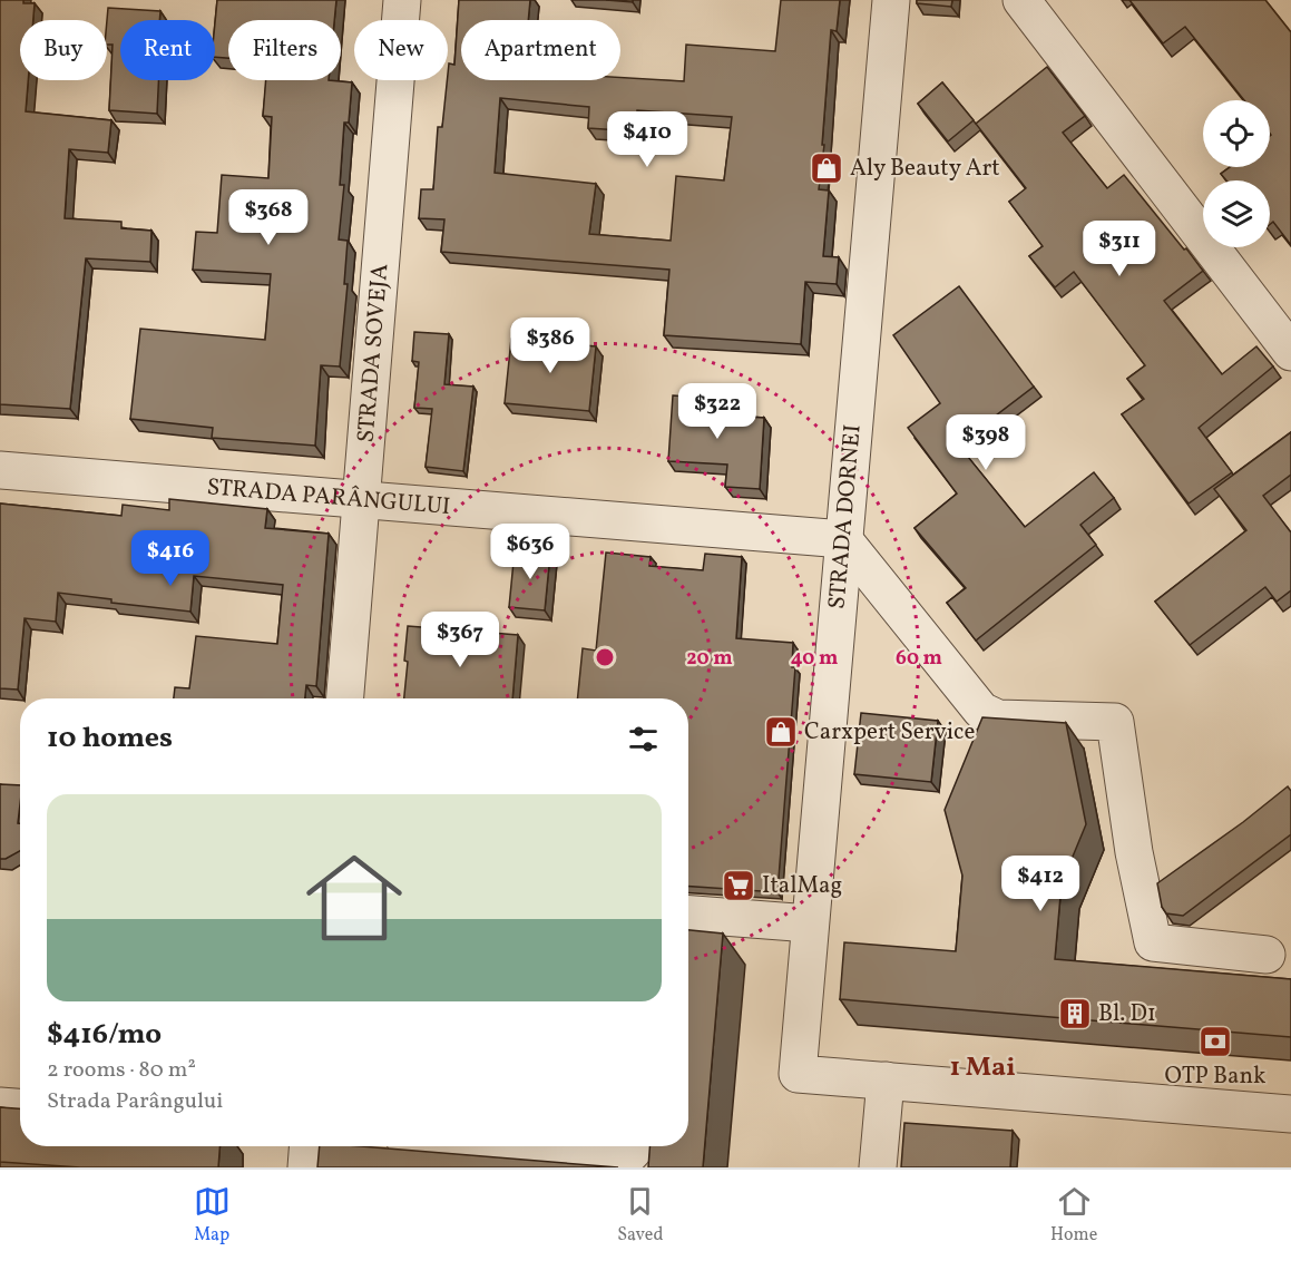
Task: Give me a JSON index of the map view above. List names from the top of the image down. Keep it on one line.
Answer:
{"streets":{"street":["STRADA SOVEJA","STRADA PARÂNGULUI","STRADA DORNEI"]},"crossings":[["STRADA SOVEJA","STRADA PARÂNGULUI"],["STRADA PARÂNGULUI","STRADA DORNEI"]],"districts":["1 Mai"],"places":{"shop":["Aly Beauty Art","Carxpert Service"],"supermarket":["ItalMag"],"building":["Bl. D1"],"bank":["OTP Bank"]},"page":{"chip":["Buy","Rent","Filters","New","Apartment"],"price":["$410","$368","$311","$386","$322","$398","$636","$416","$367","$412"],"heading":"10 homes","list":[{"name":"$416/mo","note":"2 rooms · 80 m² · Strada Parângului"}],"tabs":["Map","Saved","Home"]},"rings":["20 m","40 m","60 m"]}
